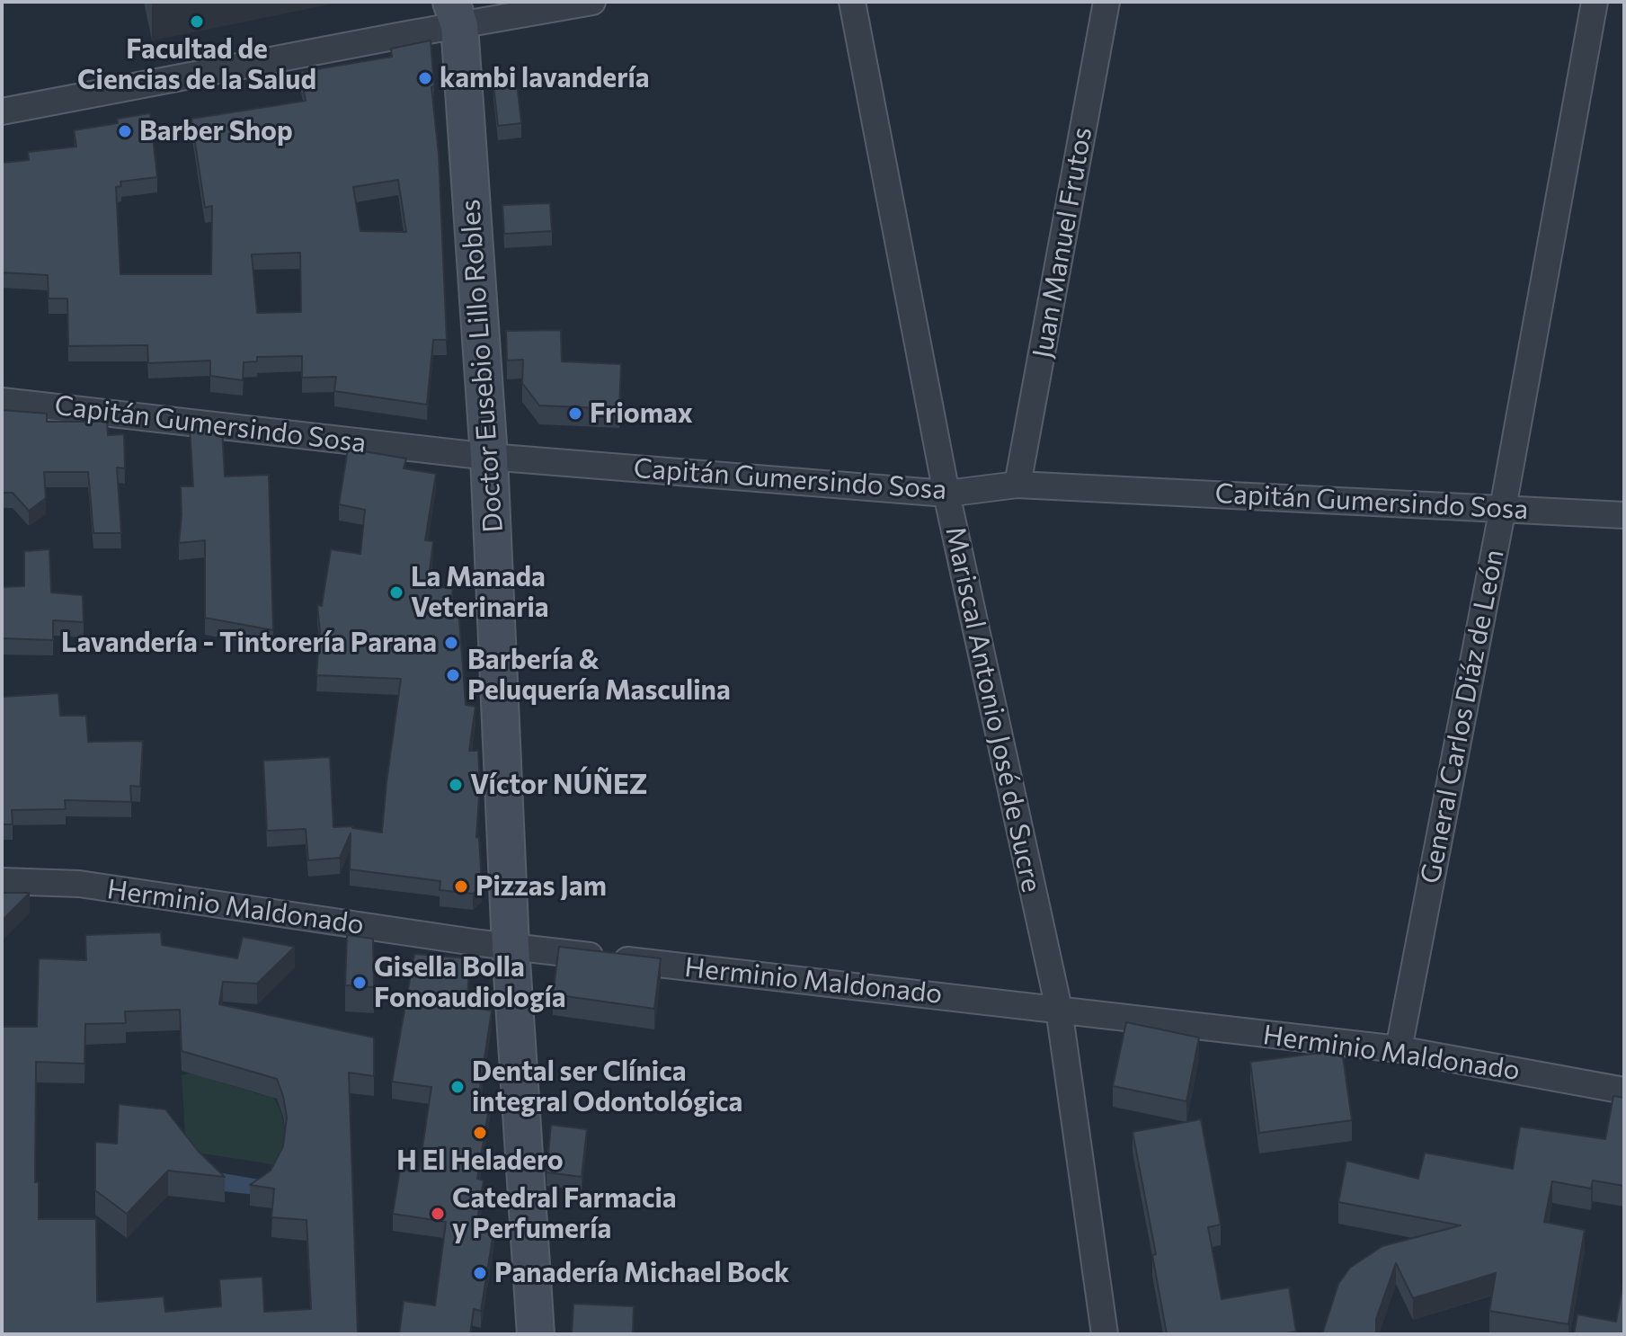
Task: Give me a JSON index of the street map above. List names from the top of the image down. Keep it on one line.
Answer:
{"streets":{"main road":["Doctor Eusebio Lillo Robles"],"street":["Juan Manuel Frutos","Capitán Gumersindo Sosa","Mariscal Antonio José de Sucre","General Carlos Diáz de León","Herminio Maldonado"]},"crossings":[["Juan Manuel Frutos","Capitán Gumersindo Sosa"],["Doctor Eusebio Lillo Robles","Capitán Gumersindo Sosa"],["Doctor Eusebio Lillo Robles","Herminio Maldonado"],["Capitán Gumersindo Sosa","Mariscal Antonio José de Sucre"],["Capitán Gumersindo Sosa","General Carlos Diáz de León"],["Mariscal Antonio José de Sucre","Herminio Maldonado"],["General Carlos Diáz de León","Herminio Maldonado"]],"places":["Facultad de Ciencias de la Salud","kambi lavandería","Barber Shop","Friomax","La Manada Veterinaria","Lavandería - Tintorería Parana","Barbería & Peluquería Masculina","Víctor NÚÑEZ","Pizzas Jam","Gisella Bolla Fonoaudiología","Dental ser Clínica integral Odontológica","H El Heladero","Catedral Farmacia y Perfumería","Panadería Michael Bock"]}
